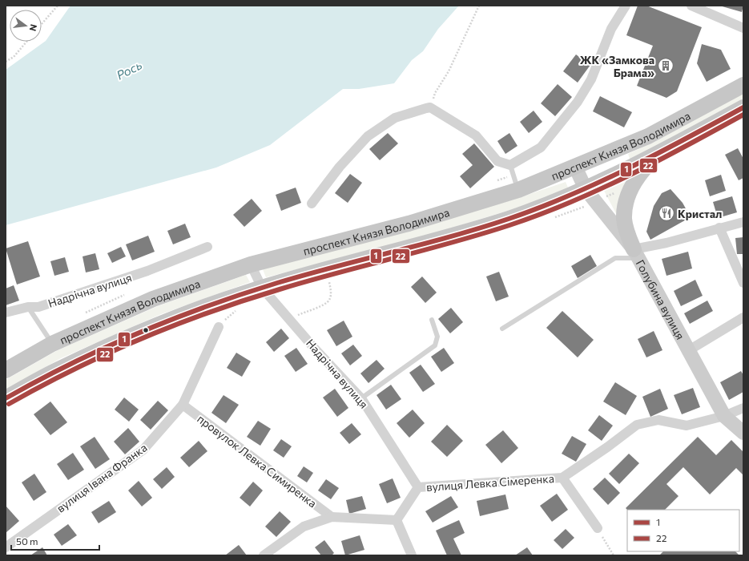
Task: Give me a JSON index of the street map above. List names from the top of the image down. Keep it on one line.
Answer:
{"streets":{"main road":["проспект Князя Володимира"],"street":["Надрічна вулиця","Голубина вулиця","провулок Левка Симиренка","вулиця Івана Франка","вулиця Левка Сімеренка"]},"crossings":[["проспект Князя Володимира","Надрічна вулиця"],["проспект Князя Володимира","Голубина вулиця"],["Надрічна вулиця","вулиця Левка Сімеренка"],["Голубина вулиця","вулиця Левка Сімеренка"],["провулок Левка Симиренка","вулиця Івана Франка"]],"water":["Рось"],"places":{"building":["ЖК «Замкова Брама»"],"restaurant":["Кристал"]},"lines":["transit line 1","transit line 22"],"legend":["1","22"],"scale_bar":"50 m","north":"right"}
